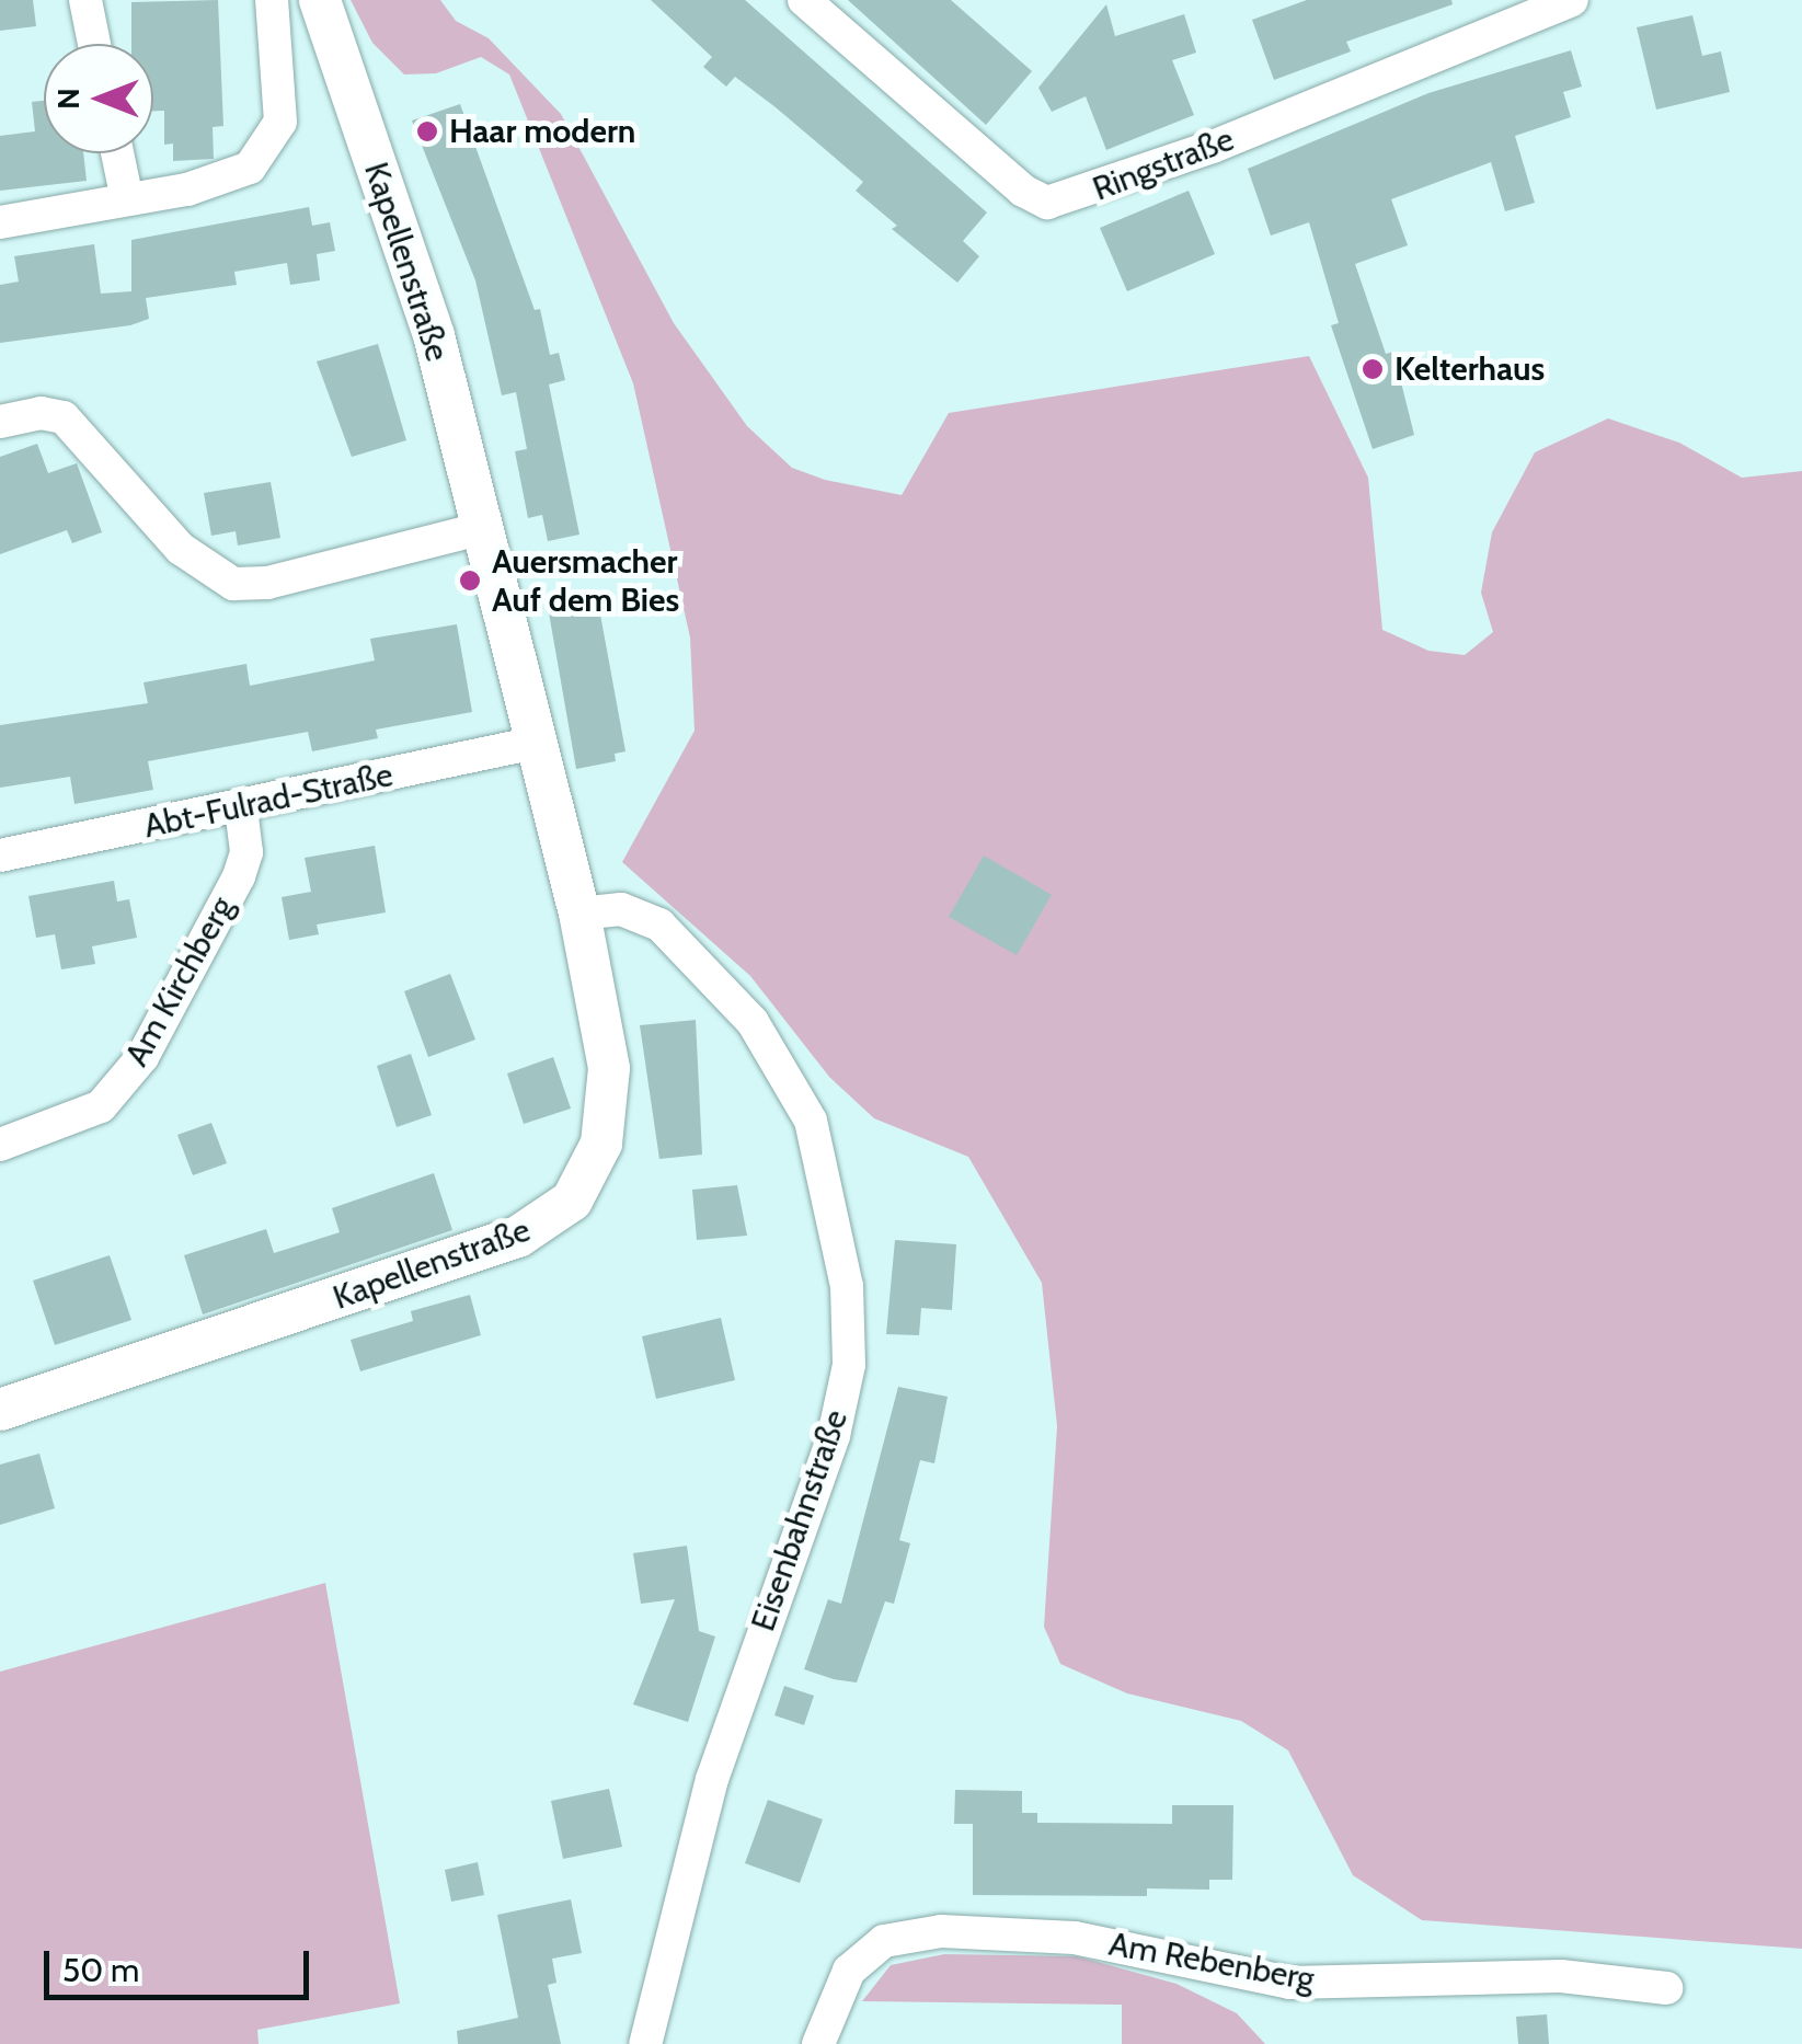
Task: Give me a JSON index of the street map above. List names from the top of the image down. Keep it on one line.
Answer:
{"streets":{"street":["Ringstraße","Kapellenstraße","Abt-Fulrad-Straße","Am Kirchberg","Eisenbahnstraße","Am Rebenberg"]},"crossings":[["Kapellenstraße","Abt-Fulrad-Straße"],["Kapellenstraße","Eisenbahnstraße"],["Abt-Fulrad-Straße","Am Kirchberg"]],"places":["Haar modern","Kelterhaus","Auersmacher Auf dem Bies"],"scale_bar":"50 m","north":"left"}
